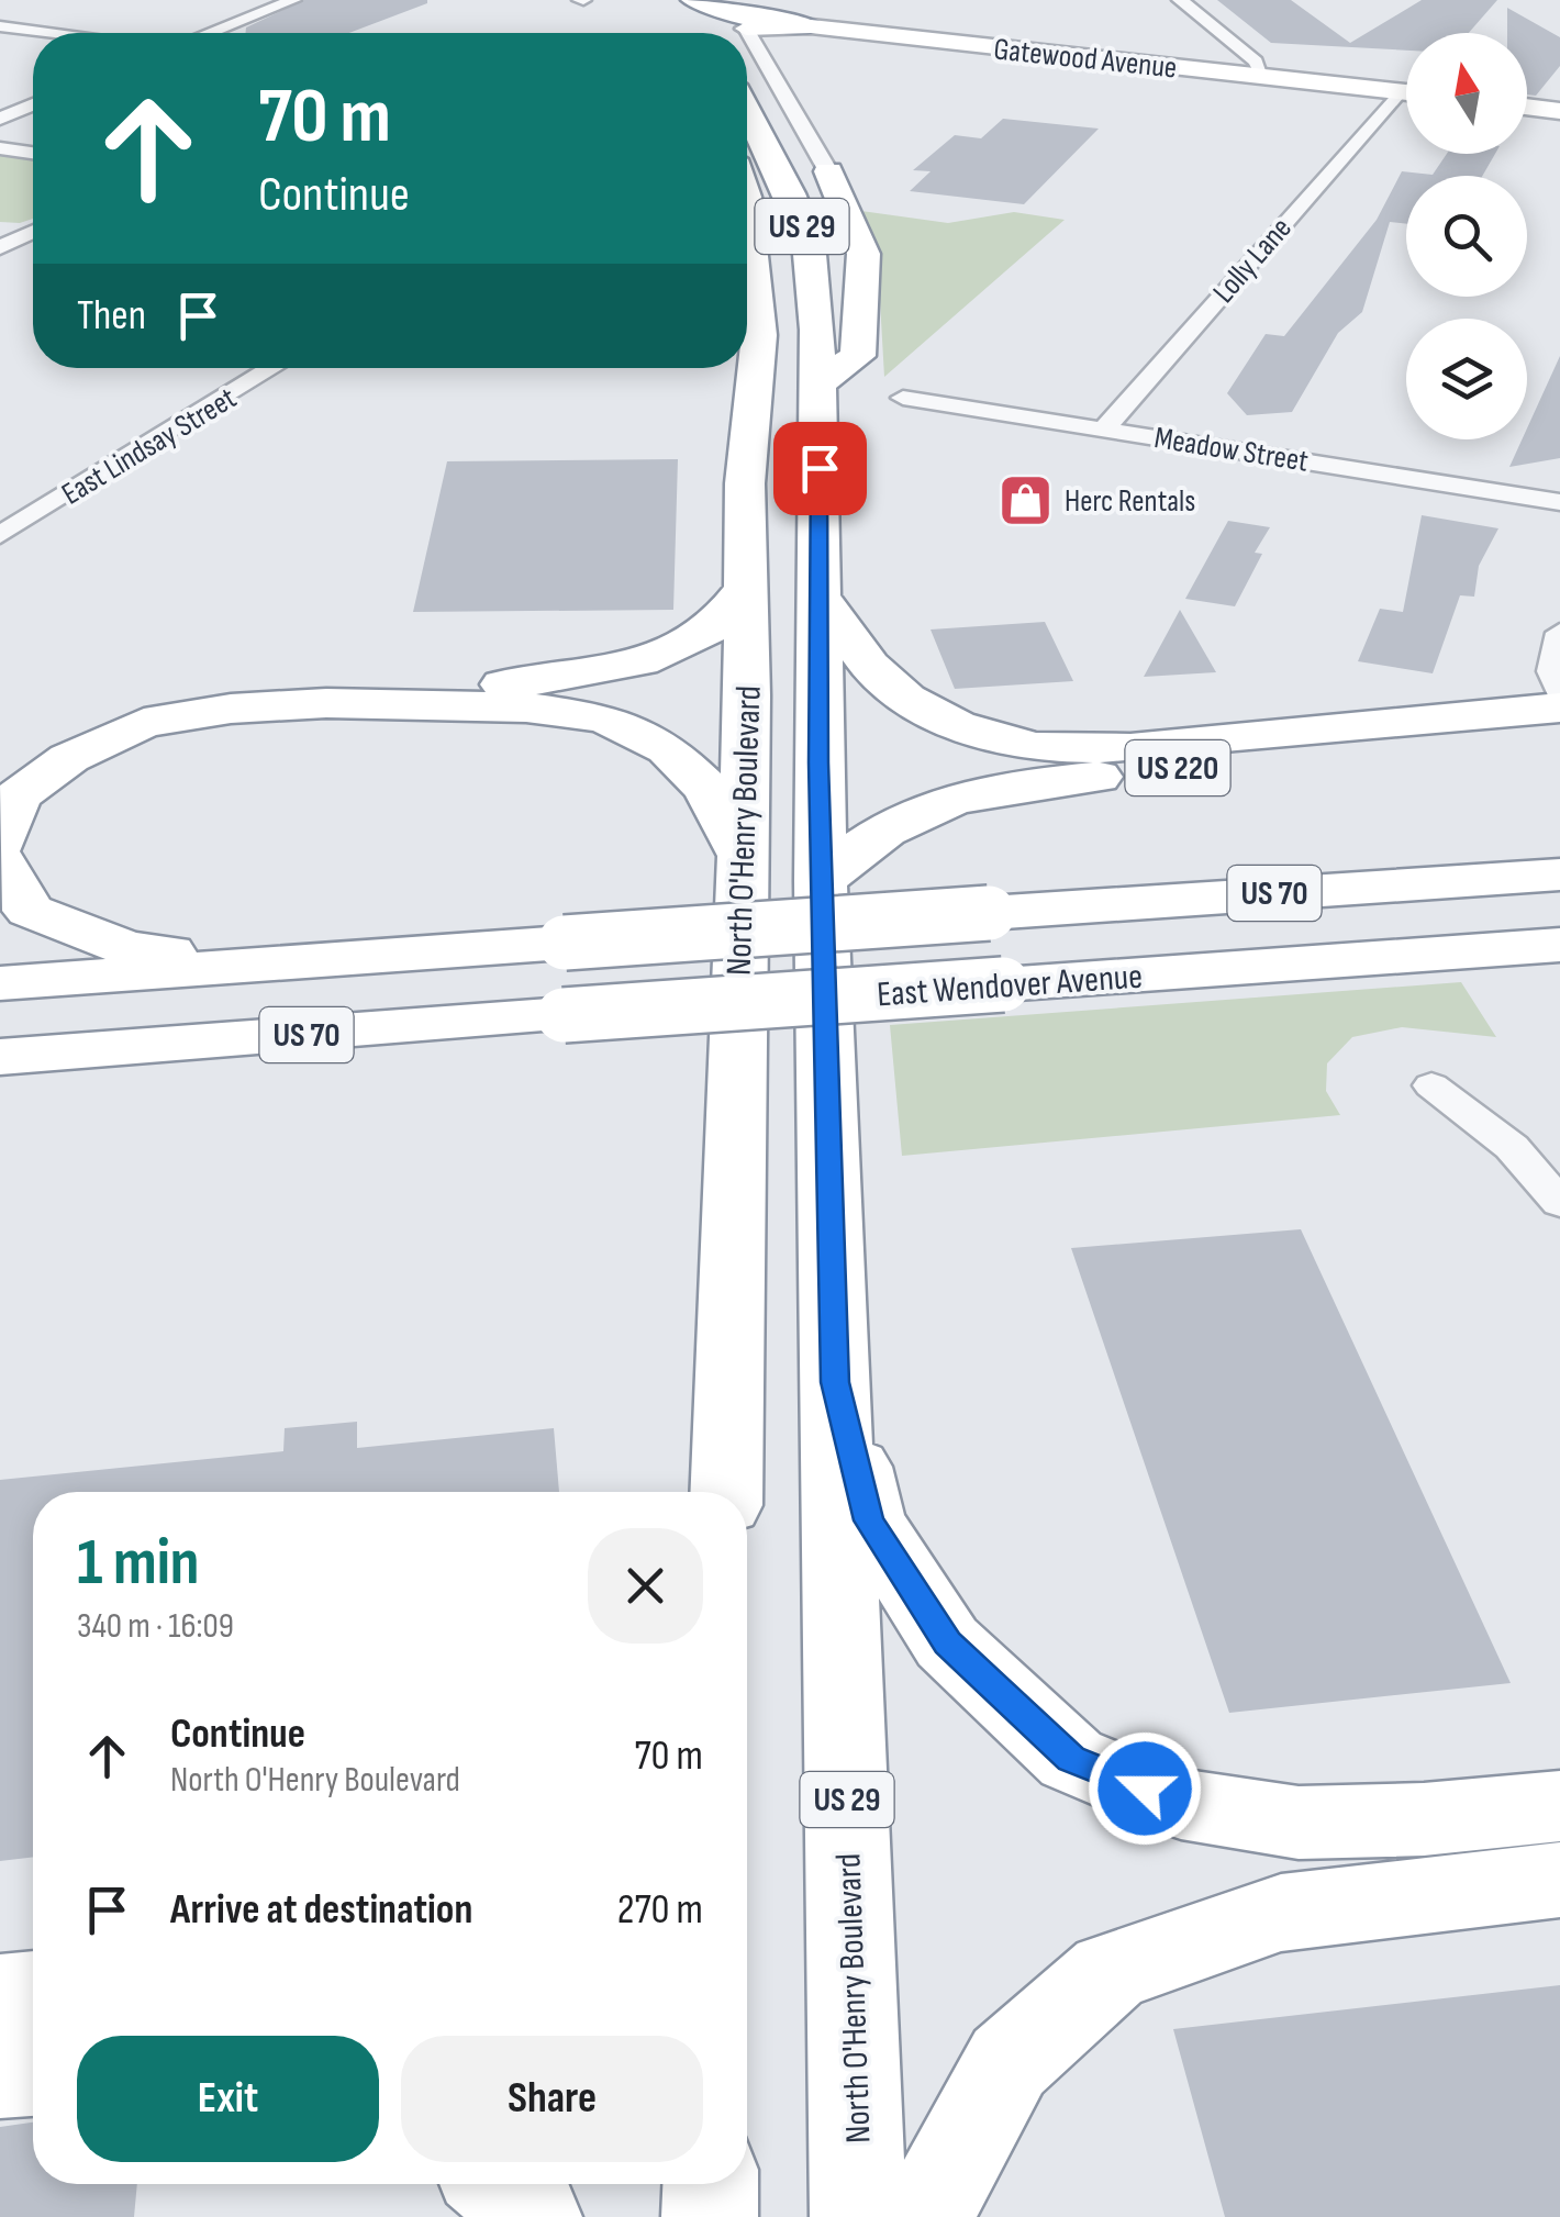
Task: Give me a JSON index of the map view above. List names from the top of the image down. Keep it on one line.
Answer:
{"streets":{"highway":["US 29","US 220","North O'Henry Boulevard","US 70","East Wendover Avenue"],"street":["Gatewood Avenue","Lolly Lane","East Lindsay Street","Meadow Street"]},"crossings":[["Gatewood Avenue","Lolly Lane"],["Lolly Lane","Meadow Street"],["US 220","North O'Henry Boulevard"]],"places":{"shop":["Herc Rentals"]},"north":"top","page":{"turn":["70 m","Continue"],"then":"Then","heading":["1 min","340 m · 16:09"],"list":[{"name":"Continue","note":"North O'Henry Boulevard","value":"70 m"},{"name":"Arrive at destination","value":"270 m"}],"buttons":["Exit","Share"]}}
